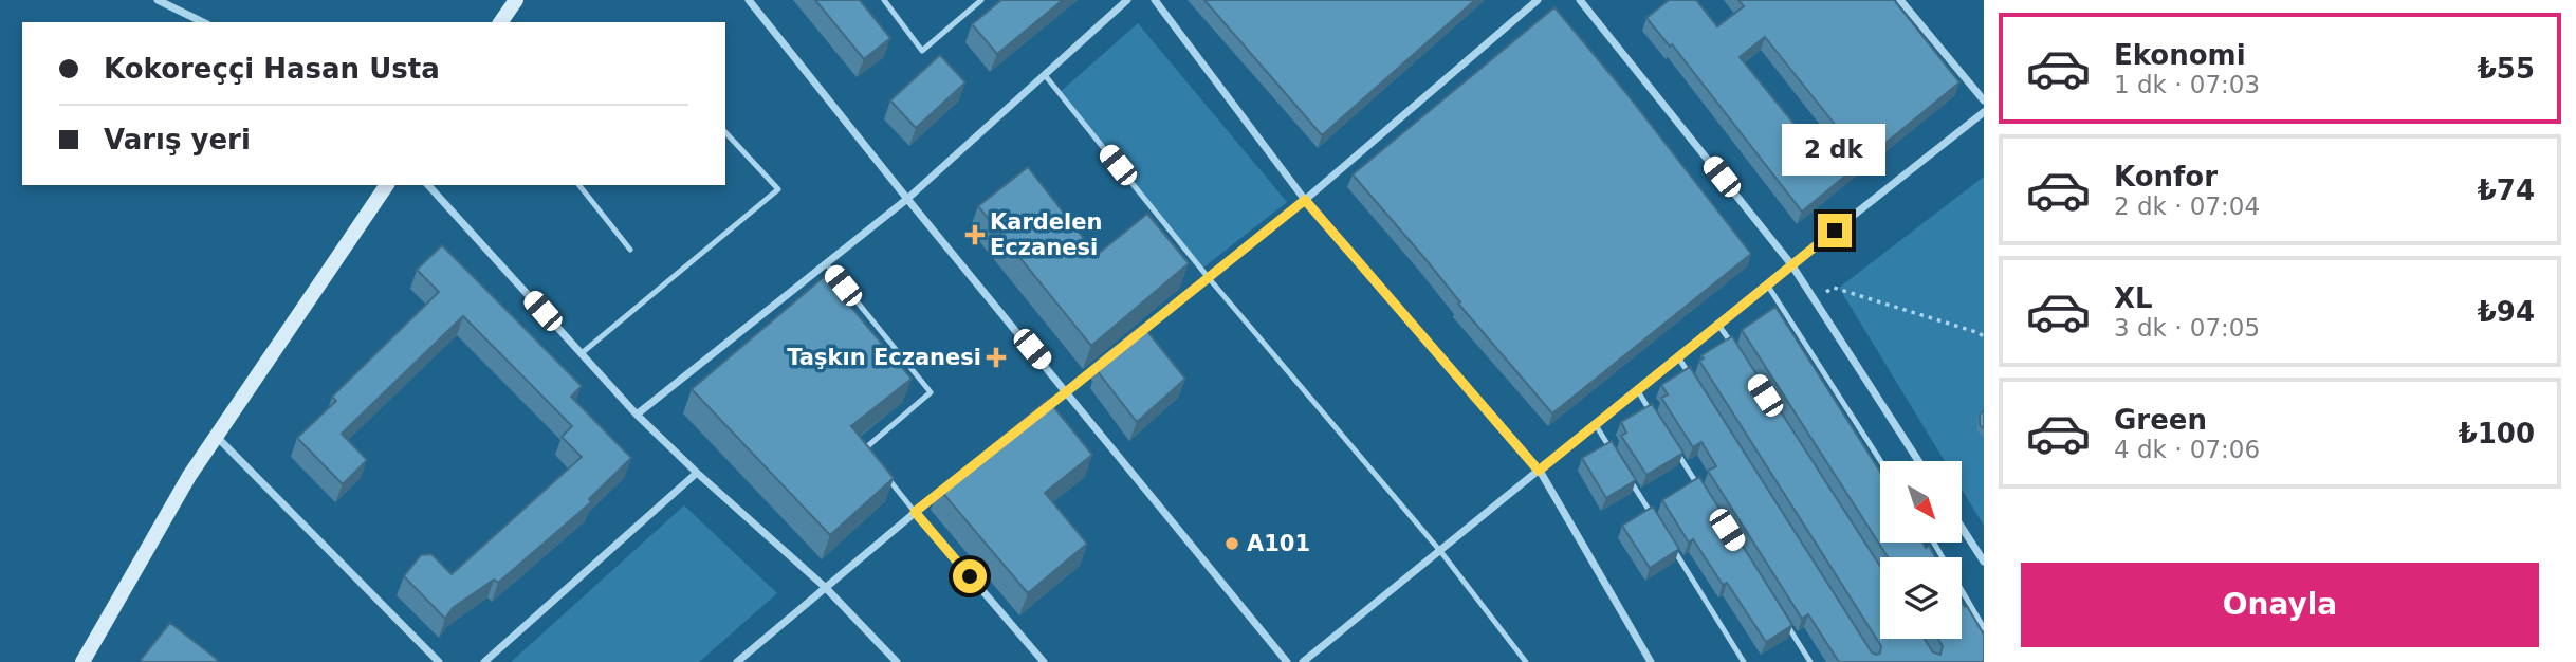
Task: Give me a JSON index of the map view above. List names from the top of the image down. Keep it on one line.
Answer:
{"places":{"health":["Kardelen Eczanesi","Taşkın Eczanesi"],"other":["A101"]},"north":"bottom right","page":{"list":[{"name":"Ekonomi","note":"1 dk · 07:03","value":"₺55"},{"name":"Konfor","note":"2 dk · 07:04","value":"₺74"},{"name":"XL","note":"3 dk · 07:05","value":"₺94"},{"name":"Green","note":"4 dk · 07:06","value":"₺100"}],"banner":["Kokoreççi Hasan Usta","Varış yeri"],"bubble":"2 dk","buttons":"Onayla"}}
